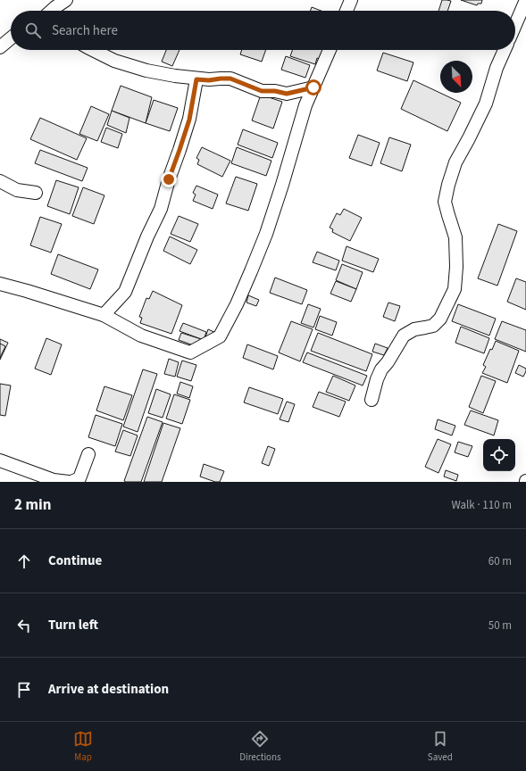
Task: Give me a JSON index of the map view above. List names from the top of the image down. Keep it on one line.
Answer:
{"north":"bottom right","page":{"search":"Search here","heading":["2 min","Walk · 110 m"],"list":[["Continue","60 m"],["Turn left","50 m"],"Arrive at destination"],"nav":["Map","Directions","Saved"]}}
